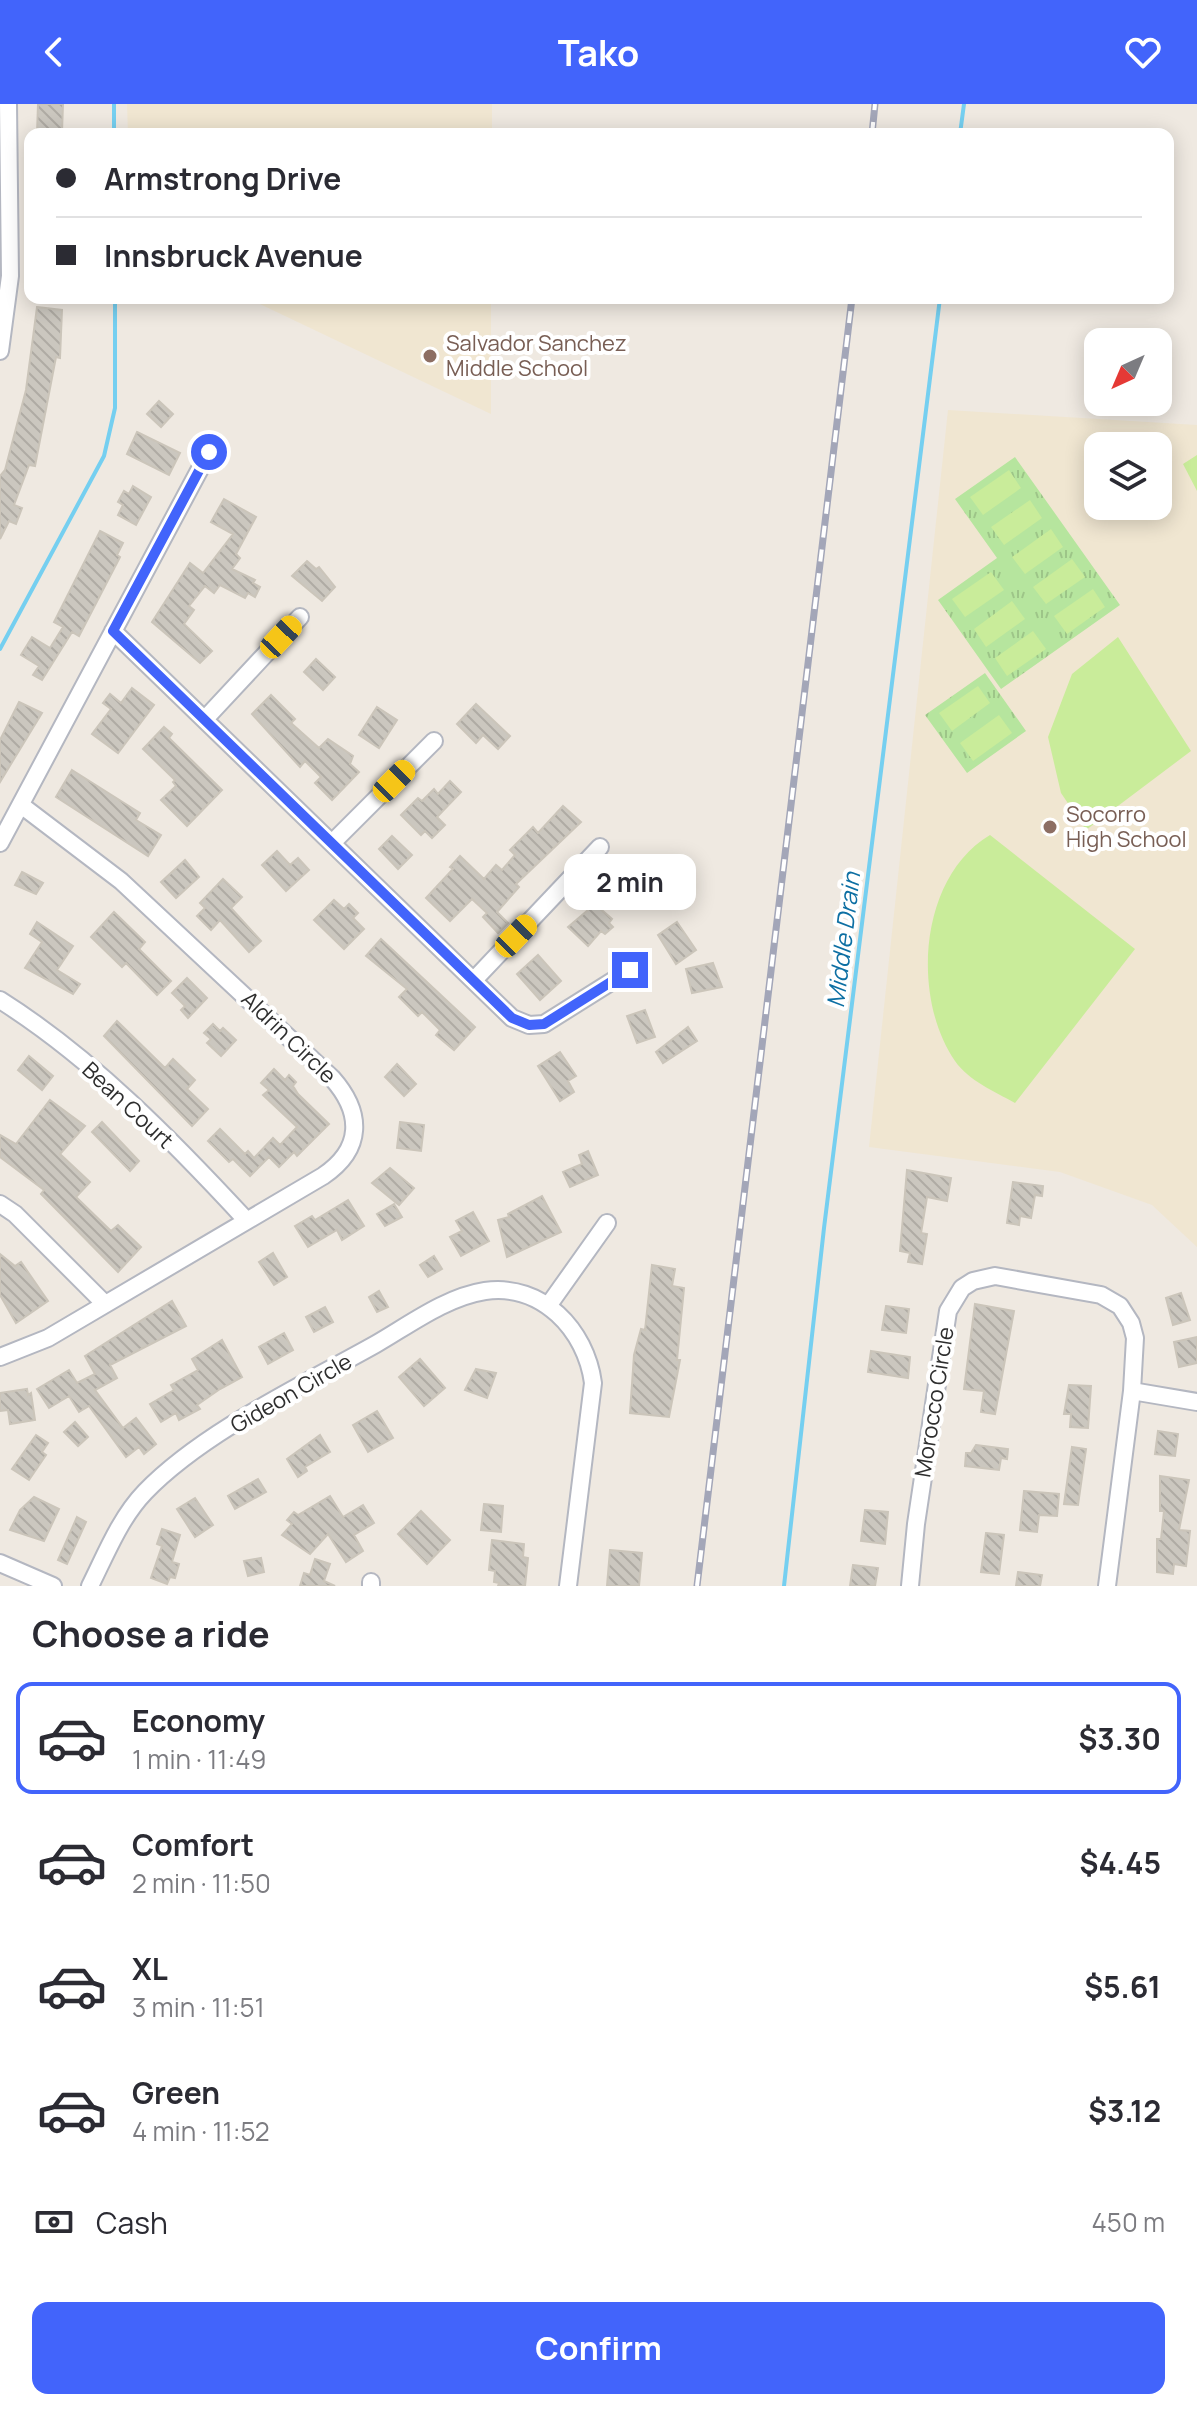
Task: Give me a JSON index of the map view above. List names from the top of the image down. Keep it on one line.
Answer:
{"streets":{"street":["Aldrin Circle","Bean Court","Gideon Circle","Morocco Circle"]},"crossings":[["Aldrin Circle","Bean Court"]],"water":["Middle Drain"],"places":["Salvador Sanchez Middle School","Socorro High School"],"north":"bottom left","page":{"header":"Tako","banner":["Armstrong Drive","Innsbruck Avenue"],"bubble":"2 min","heading":"Choose a ride","list":[{"name":"Economy","note":"1 min · 11:49","value":"$3.30"},{"name":"Comfort","note":"2 min · 11:50","value":"$4.45"},{"name":"XL","note":"3 min · 11:51","value":"$5.61"},{"name":"Green","note":"4 min · 11:52","value":"$3.12"}],"pay":["Cash","450 m"],"buttons":"Confirm"}}
